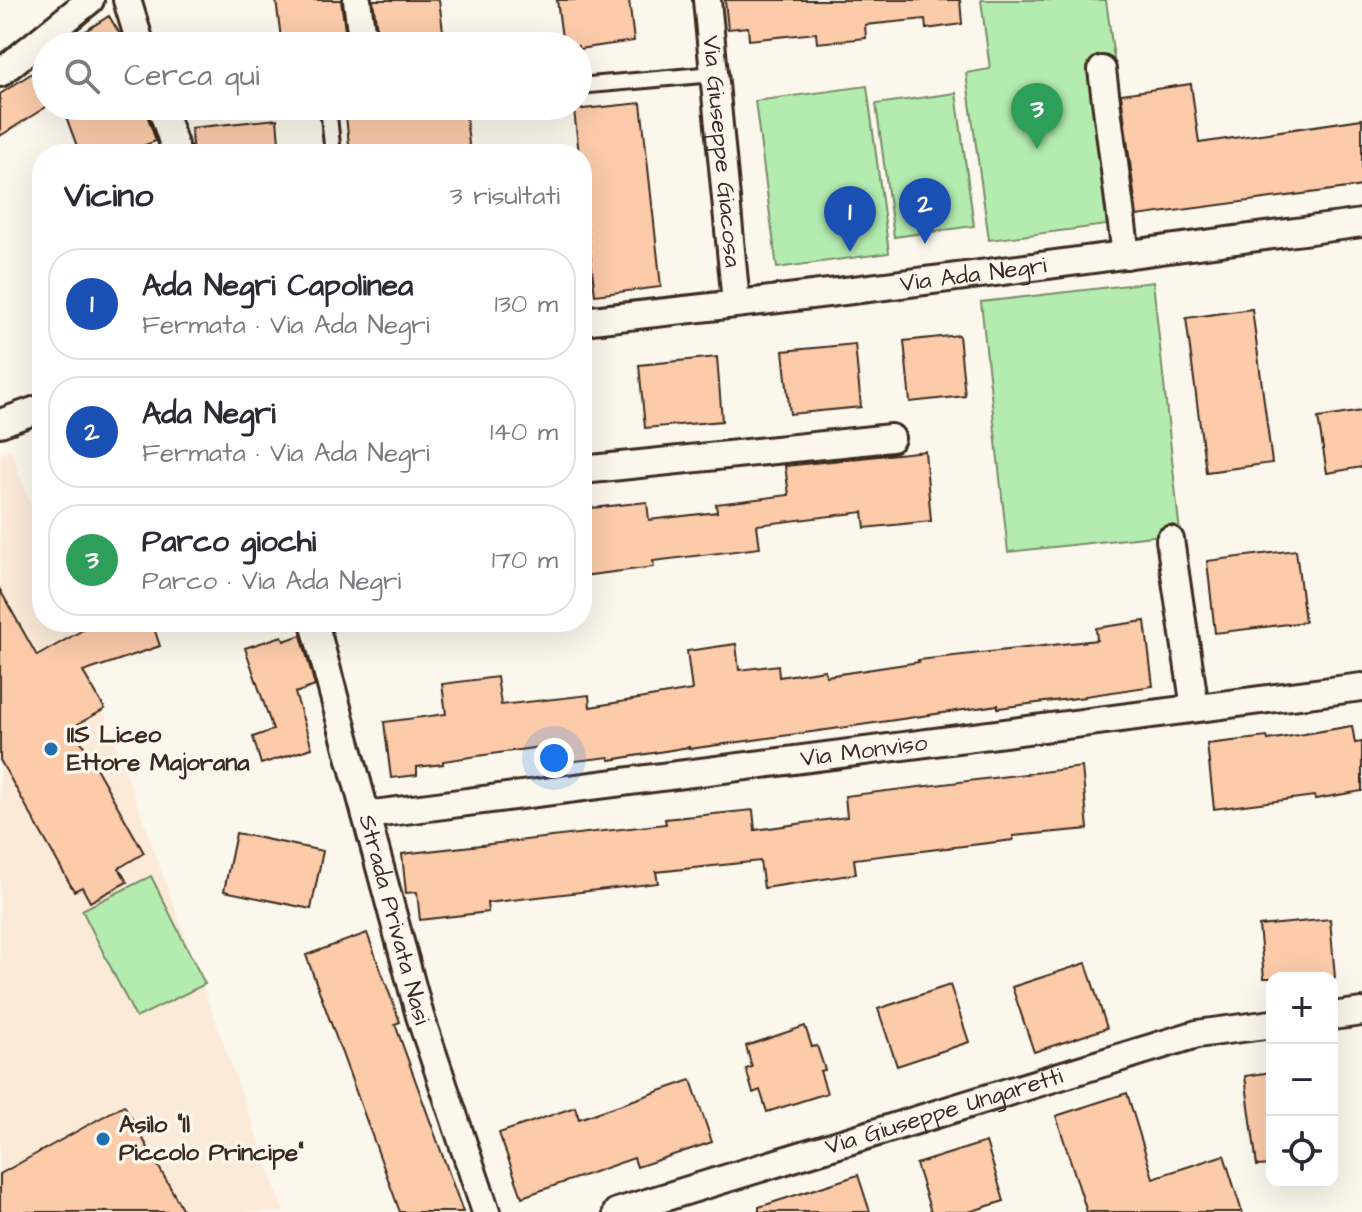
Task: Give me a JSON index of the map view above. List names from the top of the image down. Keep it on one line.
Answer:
{"streets":{"street":["Via Giuseppe Giacosa","Via Ada Negri","Via Monviso","Strada Privata Nasi","Via Giuseppe Ungaretti"]},"crossings":[["Via Giuseppe Giacosa","Via Ada Negri"],["Via Monviso","Strada Privata Nasi"]],"places":["IIS Liceo Ettore Majorana","Asilo \"Il Piccolo Principe\""],"page":{"search":"Cerca qui","pins":["3","2","1"],"heading":["Vicino","3 risultati"],"list":[{"mark":"1","name":"Ada Negri Capolinea","note":"Fermata · Via Ada Negri","value":"130 m"},{"mark":"2","name":"Ada Negri","note":"Fermata · Via Ada Negri","value":"140 m"},{"mark":"3","name":"Parco giochi","note":"Parco · Via Ada Negri","value":"170 m"}],"map_buttons":["+","−"]}}
